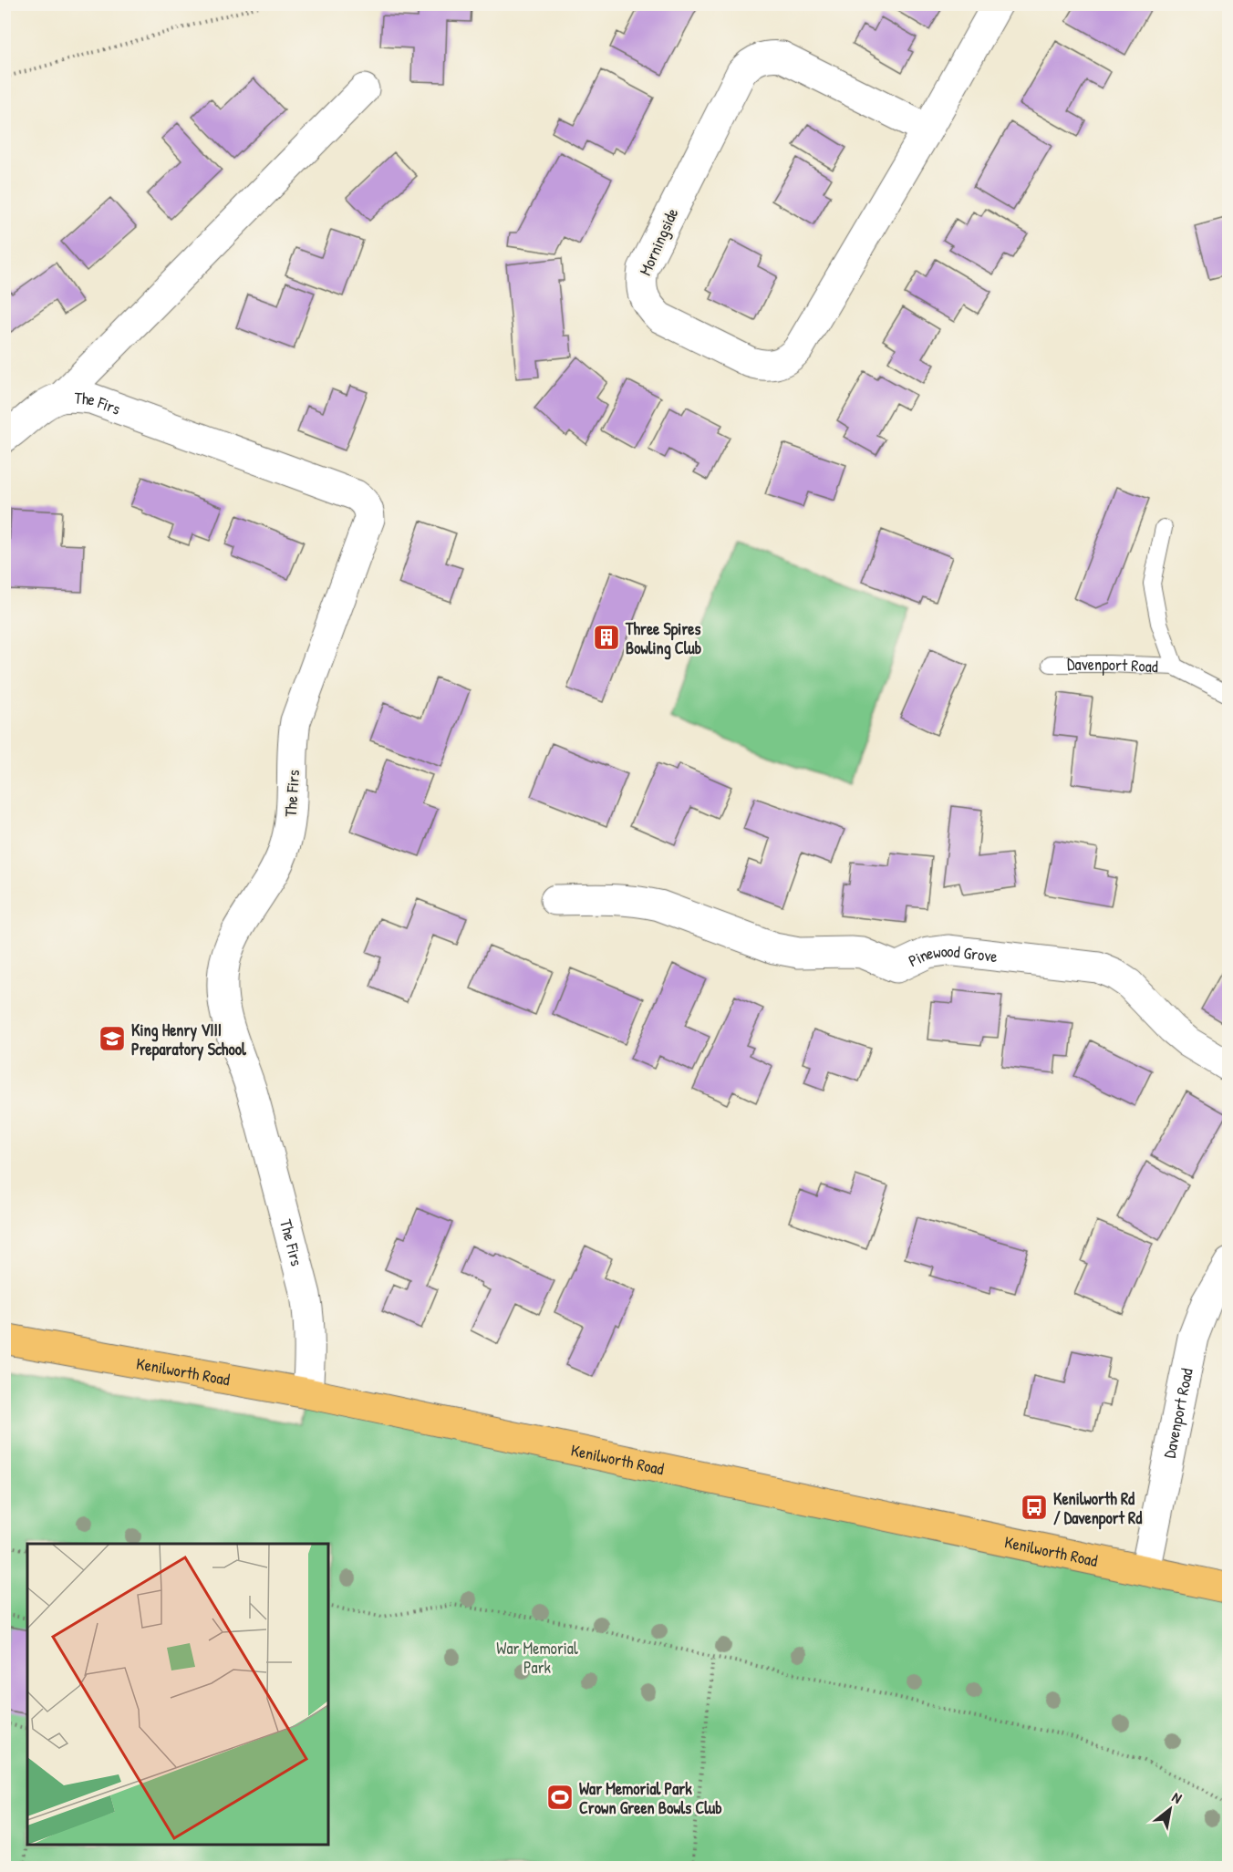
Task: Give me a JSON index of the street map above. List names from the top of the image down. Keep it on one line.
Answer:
{"streets":{"main road":["Kenilworth Road"],"street":["Morningside","The Firs","Davenport Road","Pinewood Grove"]},"crossings":[["The Firs","Kenilworth Road"],["Davenport Road","Kenilworth Road"]],"parks":["War Memorial Park"],"places":{"building":["Three Spires Bowling Club"],"school or university":["King Henry VIII Preparatory School"],"bus stop":["Kenilworth Rd / Davenport Rd"],"sports":["War Memorial Park Crown Green Bowls Club"]},"north":"top right"}
